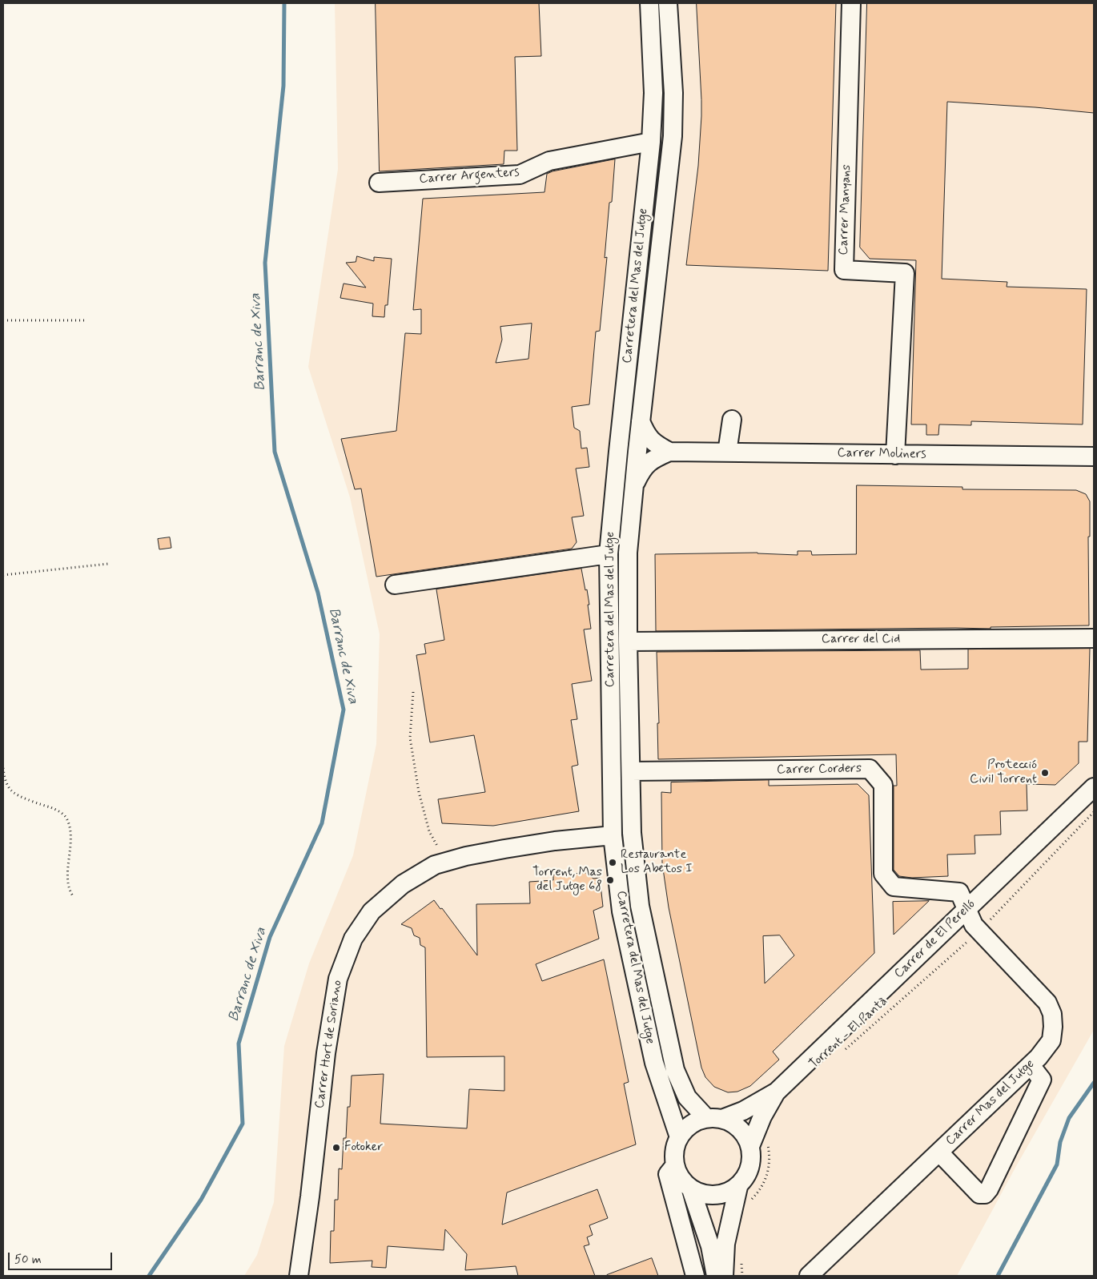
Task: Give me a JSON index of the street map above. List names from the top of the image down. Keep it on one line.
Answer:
{"streets":{"street":["Carrer Argenters","Carrer Manyans","Carretera del Mas del Jutge","Carrer Moliners","Carrer del Cid","Carrer Corders","Carrer de El Perelló","Carrer Hort de Soriano","Carrer Mas del Jutge"],"path":["Torrent - El Pantà"]},"crossings":[["Carrer Argenters","Carretera del Mas del Jutge"],["Carrer Manyans","Carrer Moliners"],["Carretera del Mas del Jutge","Carrer Moliners"],["Carretera del Mas del Jutge","Carrer del Cid"],["Carretera del Mas del Jutge","Carrer Corders"],["Carretera del Mas del Jutge","Carrer Hort de Soriano"],["Carrer Corders","Carrer de El Perelló"],["Carrer Corders","Carrer Mas del Jutge"],["Carrer de El Perelló","Carrer Mas del Jutge"],["Torrent - El Pantà","Carrer Mas del Jutge"]],"water":["Barranc de Xiva"],"places":["Protecció Civil Torrent","Restaurante Los Abetos I","Torrent, Mas del Jutge 68","Fotoker"],"scale_bar":"50 m"}
